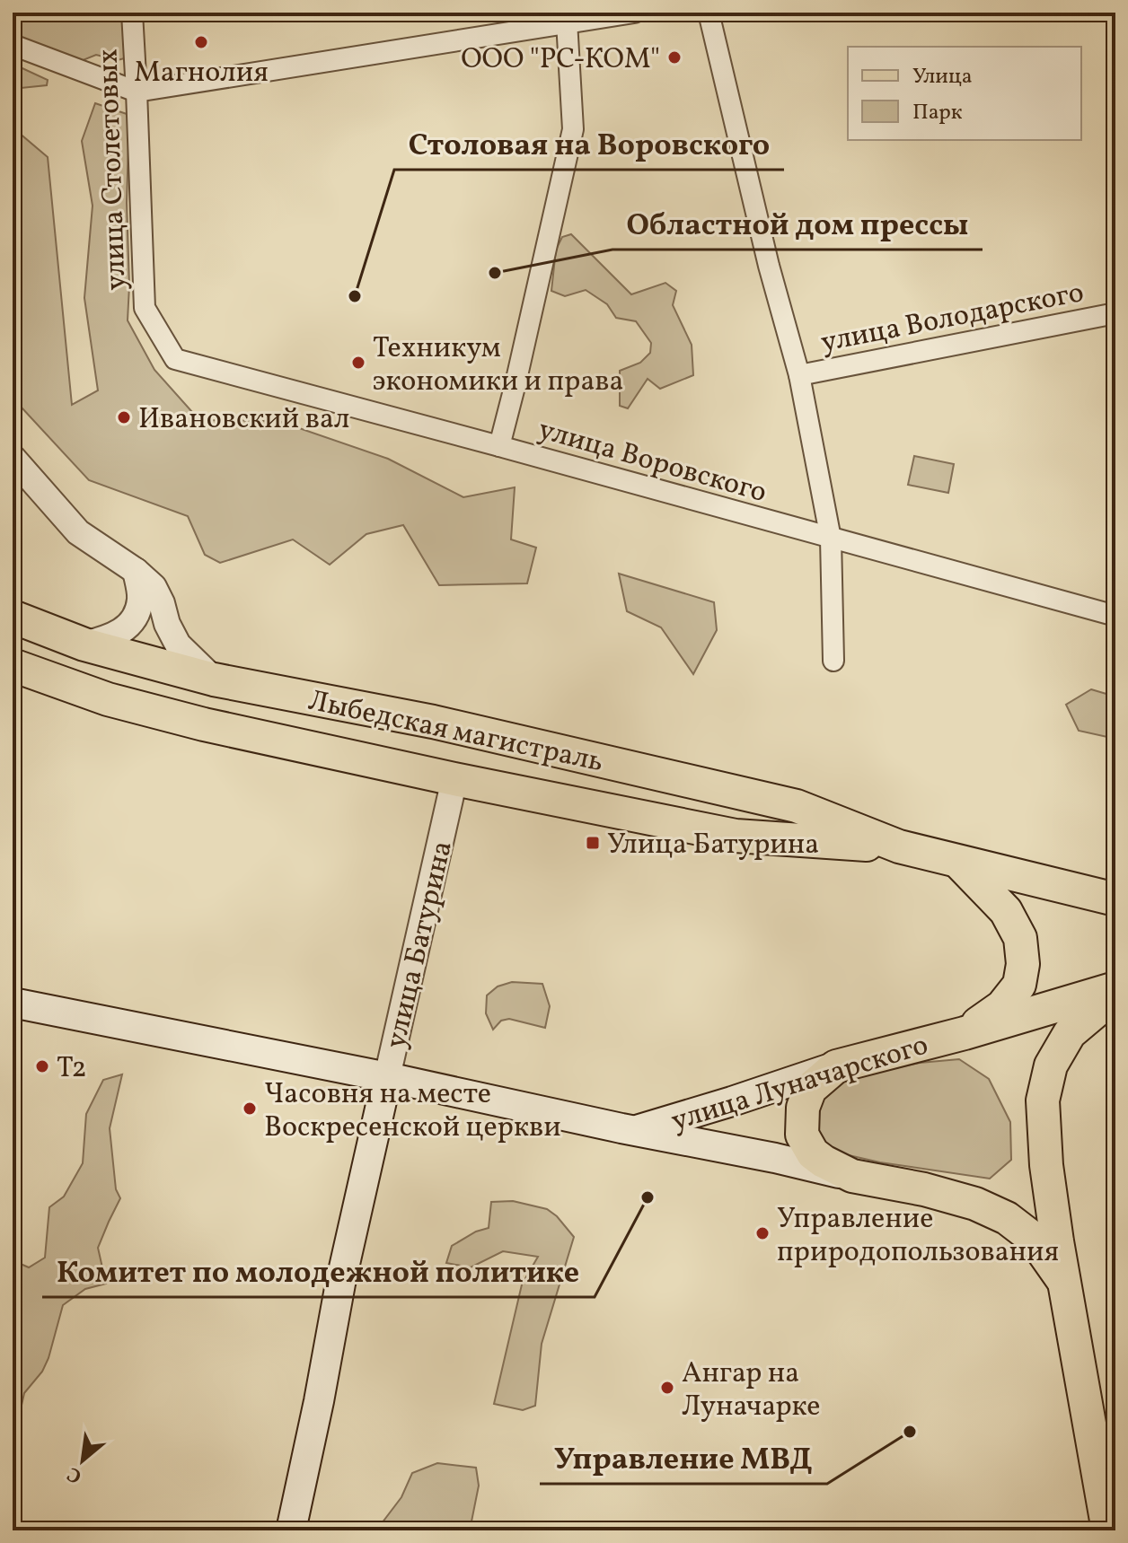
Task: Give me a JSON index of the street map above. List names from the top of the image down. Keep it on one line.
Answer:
{"streets":{"main road":["Лыбедская магистраль","улица Батурина","улица Луначарского"],"street":["улица Столетовых","улица Володарского","улица Воровского"]},"crossings":[["улица Столетовых","улица Воровского"],["Лыбедская магистраль","улица Батурина"],["улица Батурина","улица Луначарского"]],"places":{"other":["Магнолия","ООО \"РС-КОМ\"","Областной дом прессы","Столовая на Воровского","Техникум экономики и права","Ивановский вал","T2","Часовня на месте Воскресенской церкви","Комитет по молодежной политике","Управление природопользования","Ангар на Луначарке","Управление МВД"],"transit":["Улица Батурина"]},"legend":["Улица","Парк"],"north":"bottom left"}
